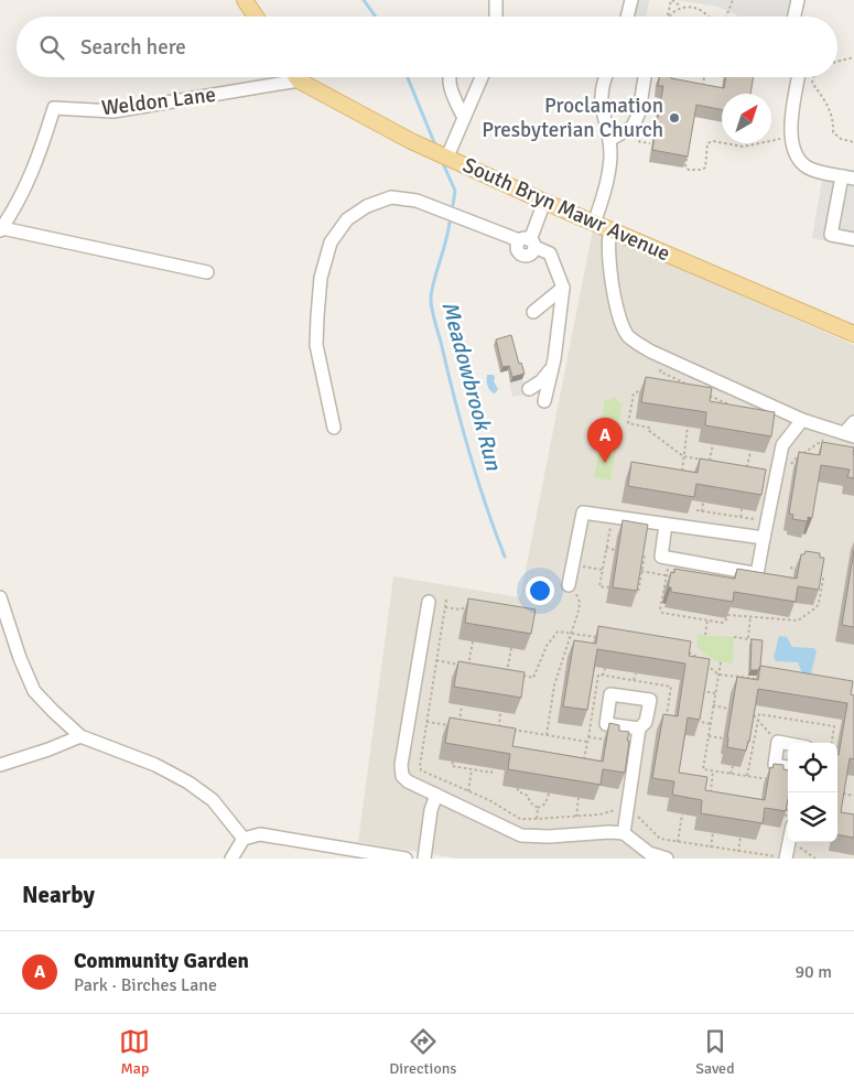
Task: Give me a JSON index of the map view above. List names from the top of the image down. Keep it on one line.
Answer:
{"streets":{"main road":["South Bryn Mawr Avenue"],"street":["Weldon Lane"]},"crossings":[["Weldon Lane","South Bryn Mawr Avenue"]],"water":["Meadowbrook Run"],"places":["Proclamation Presbyterian Church"],"north":"top right","page":{"search":"Search here","pins":"A","heading":"Nearby","list":[{"mark":"A","name":"Community Garden","note":"Park · Birches Lane","value":"90 m"}],"nav":["Map","Directions","Saved"]}}
